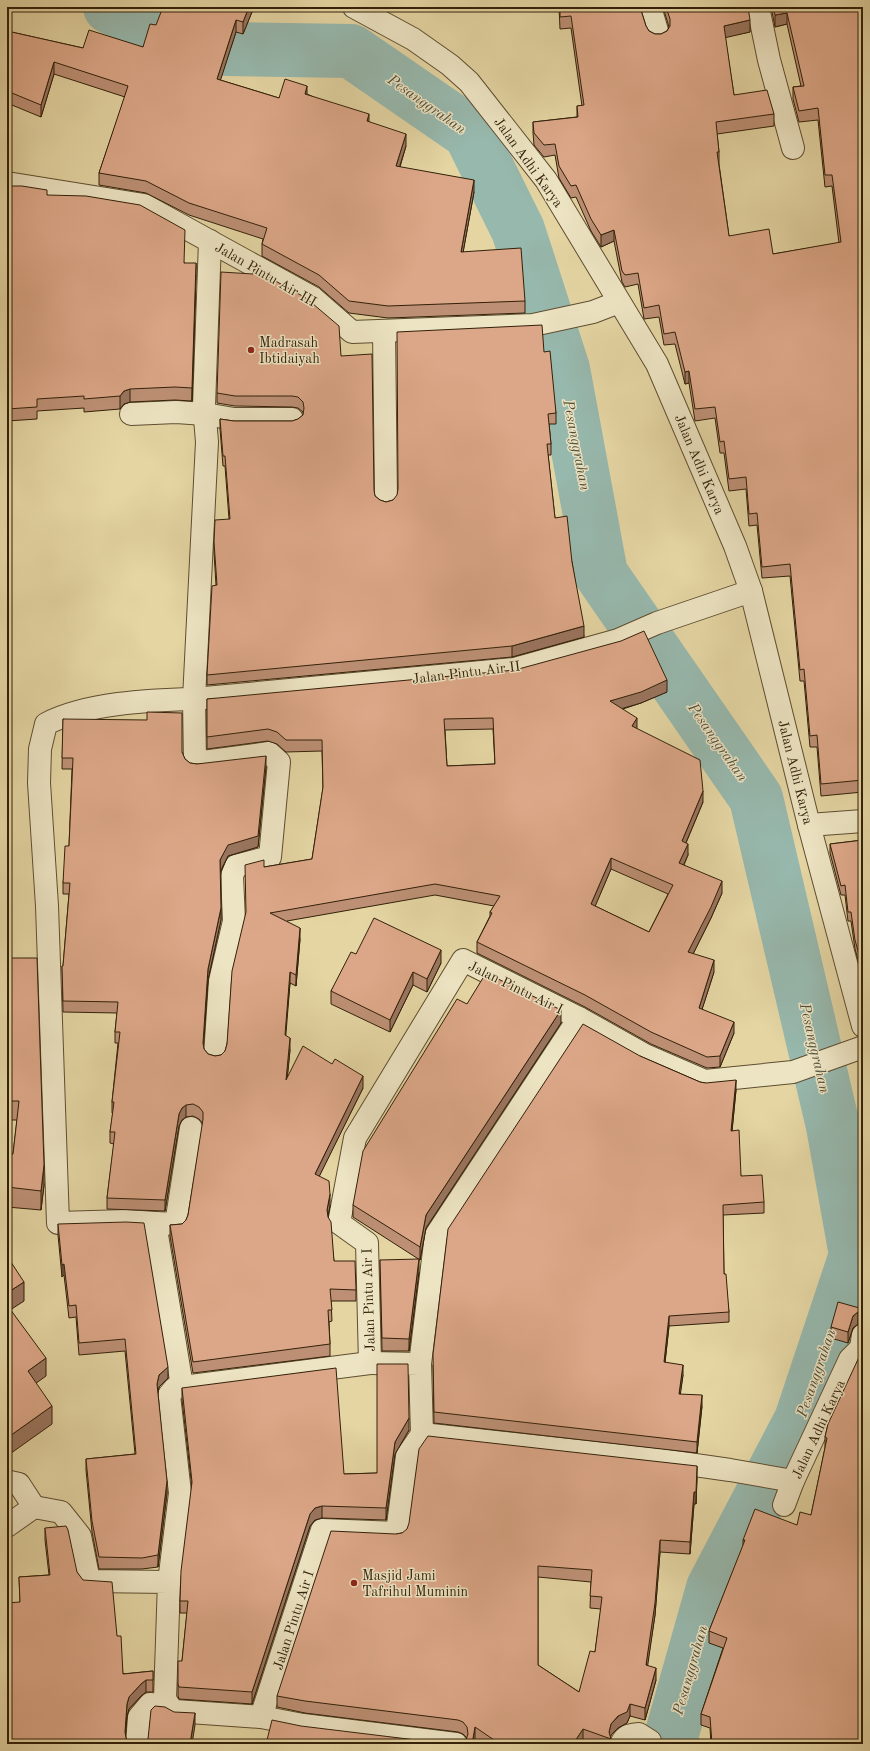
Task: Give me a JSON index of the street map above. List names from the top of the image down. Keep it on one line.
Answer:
{"streets":{"street":["Jalan Adhi Karya","Jalan Pintu Air III","Jalan Pintu Air II","Jalan Pintu Air I"]},"crossings":[["Jalan Adhi Karya","Jalan Pintu Air III"],["Jalan Adhi Karya","Jalan Pintu Air II"]],"water":["Pesanggrahan"],"places":["Madrasah Ibtidaiyah","Masjid Jami Tafrihul Muminin"]}
